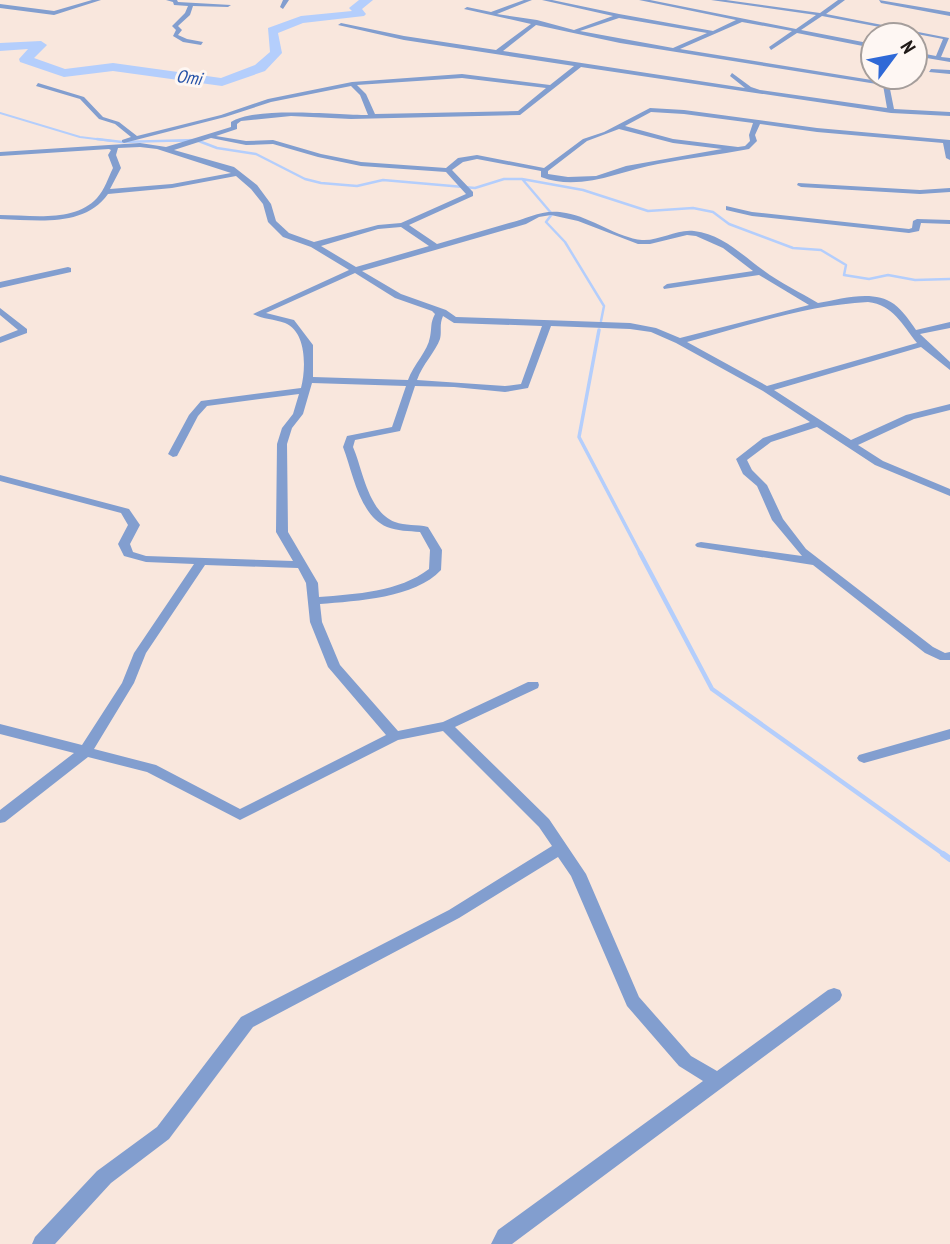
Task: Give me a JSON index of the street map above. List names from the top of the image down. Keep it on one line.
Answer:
{"water":["Omi"],"north":"top right"}
